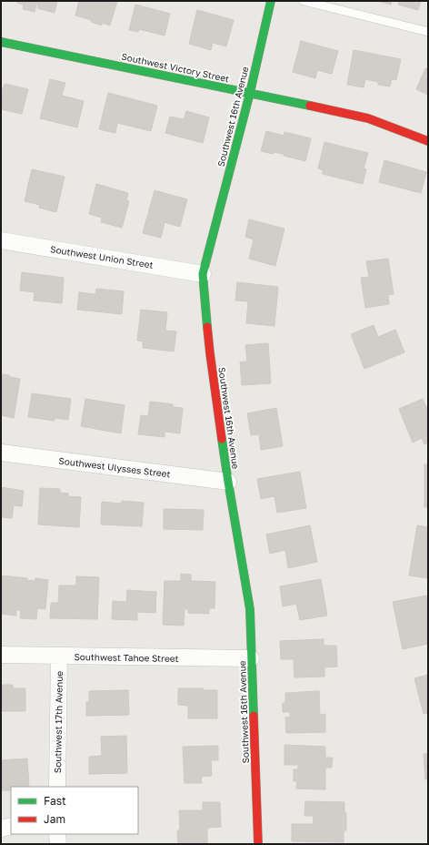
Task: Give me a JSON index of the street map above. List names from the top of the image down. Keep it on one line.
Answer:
{"streets":{"street":["Southwest Victory Street","Southwest 16th Avenue","Southwest Union Street","Southwest Ulysses Street","Southwest Tahoe Street","Southwest 17th Avenue"]},"crossings":[["Southwest Victory Street","Southwest 16th Avenue"],["Southwest 16th Avenue","Southwest Union Street"],["Southwest 16th Avenue","Southwest Ulysses Street"],["Southwest 16th Avenue","Southwest Tahoe Street"],["Southwest Tahoe Street","Southwest 17th Avenue"]],"legend":["Fast","Jam"]}
